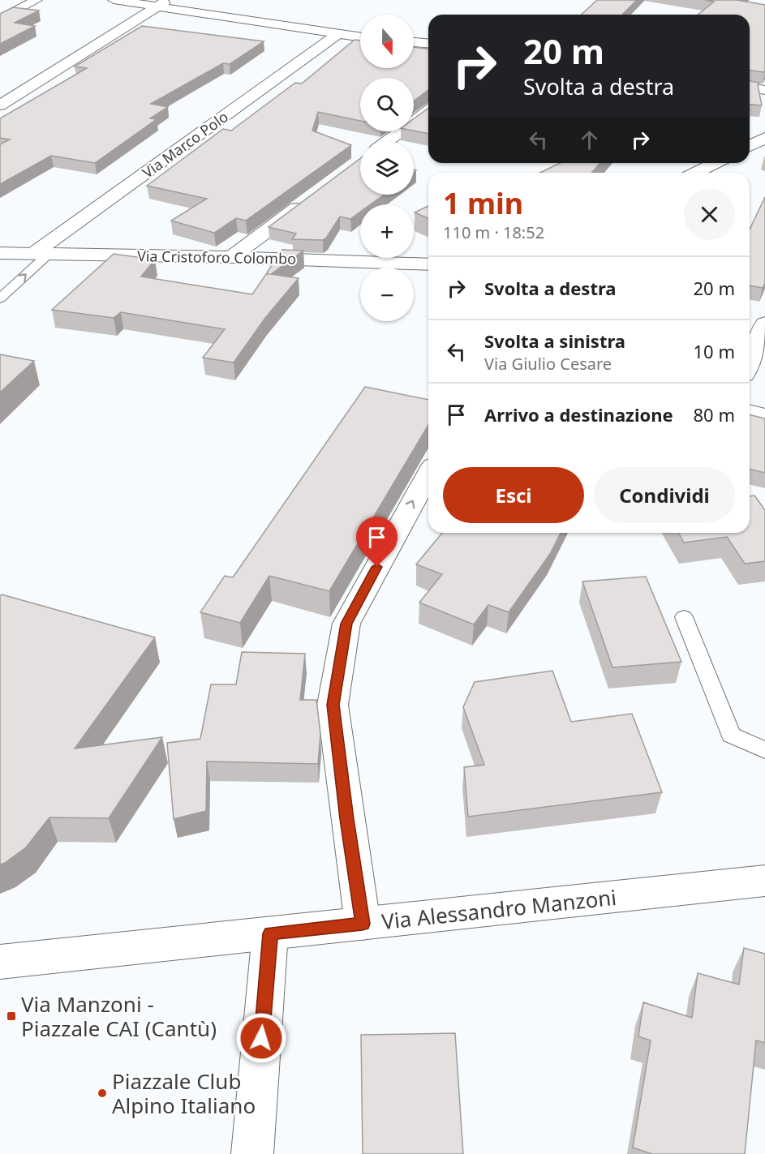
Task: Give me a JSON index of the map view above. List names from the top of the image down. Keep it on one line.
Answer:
{"streets":{"street":["Via Marco Polo","Via Cristoforo Colombo","Via Alessandro Manzoni"]},"crossings":[["Via Marco Polo","Via Cristoforo Colombo"]],"places":{"transit":["Via Manzoni - Piazzale CAI (Cantù)"],"other":["Piazzale Club Alpino Italiano"]},"north":"bottom","page":{"map_buttons":["+","−"],"turn":["20 m","Svolta a destra"],"heading":["1 min","110 m · 18:52"],"list":[{"name":"Svolta a destra","value":"20 m"},{"name":"Svolta a sinistra","note":"Via Giulio Cesare","value":"10 m"},{"name":"Arrivo a destinazione","value":"80 m"}],"buttons":["Esci","Condividi"]}}
